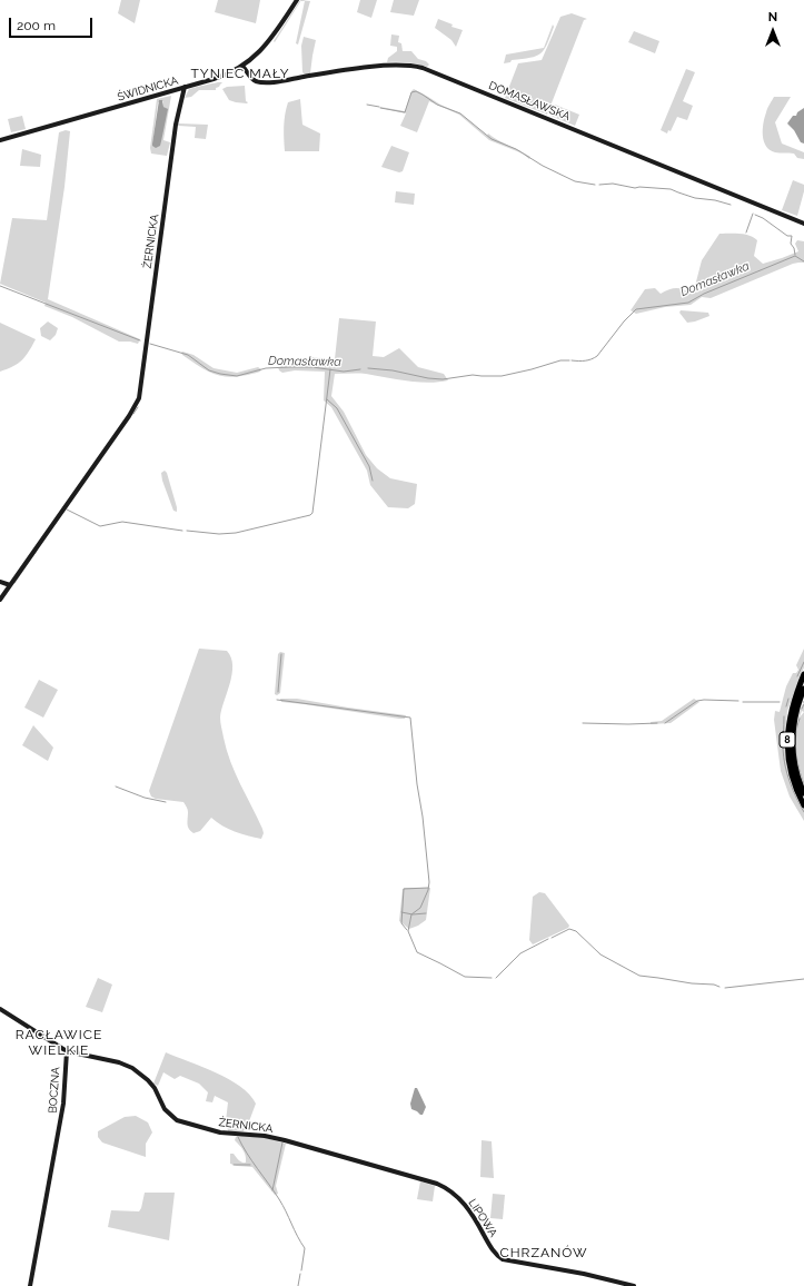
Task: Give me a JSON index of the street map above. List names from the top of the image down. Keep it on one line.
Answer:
{"streets":{"highway":["8"],"street":["ŚWIDNICKA","DOMASŁAWSKA","ŻERNICKA","BOCZNA","LIPOWA"]},"crossings":[["ŚWIDNICKA","DOMASŁAWSKA"],["ŚWIDNICKA","ŻERNICKA"],["ŻERNICKA","BOCZNA"],["ŻERNICKA","LIPOWA"]],"districts":["TYNIEC MAŁY","RACŁAWICE WIELKIE","CHRZANÓW"],"water":["Domasławka"],"scale_bar":"200 m","north":"top"}
